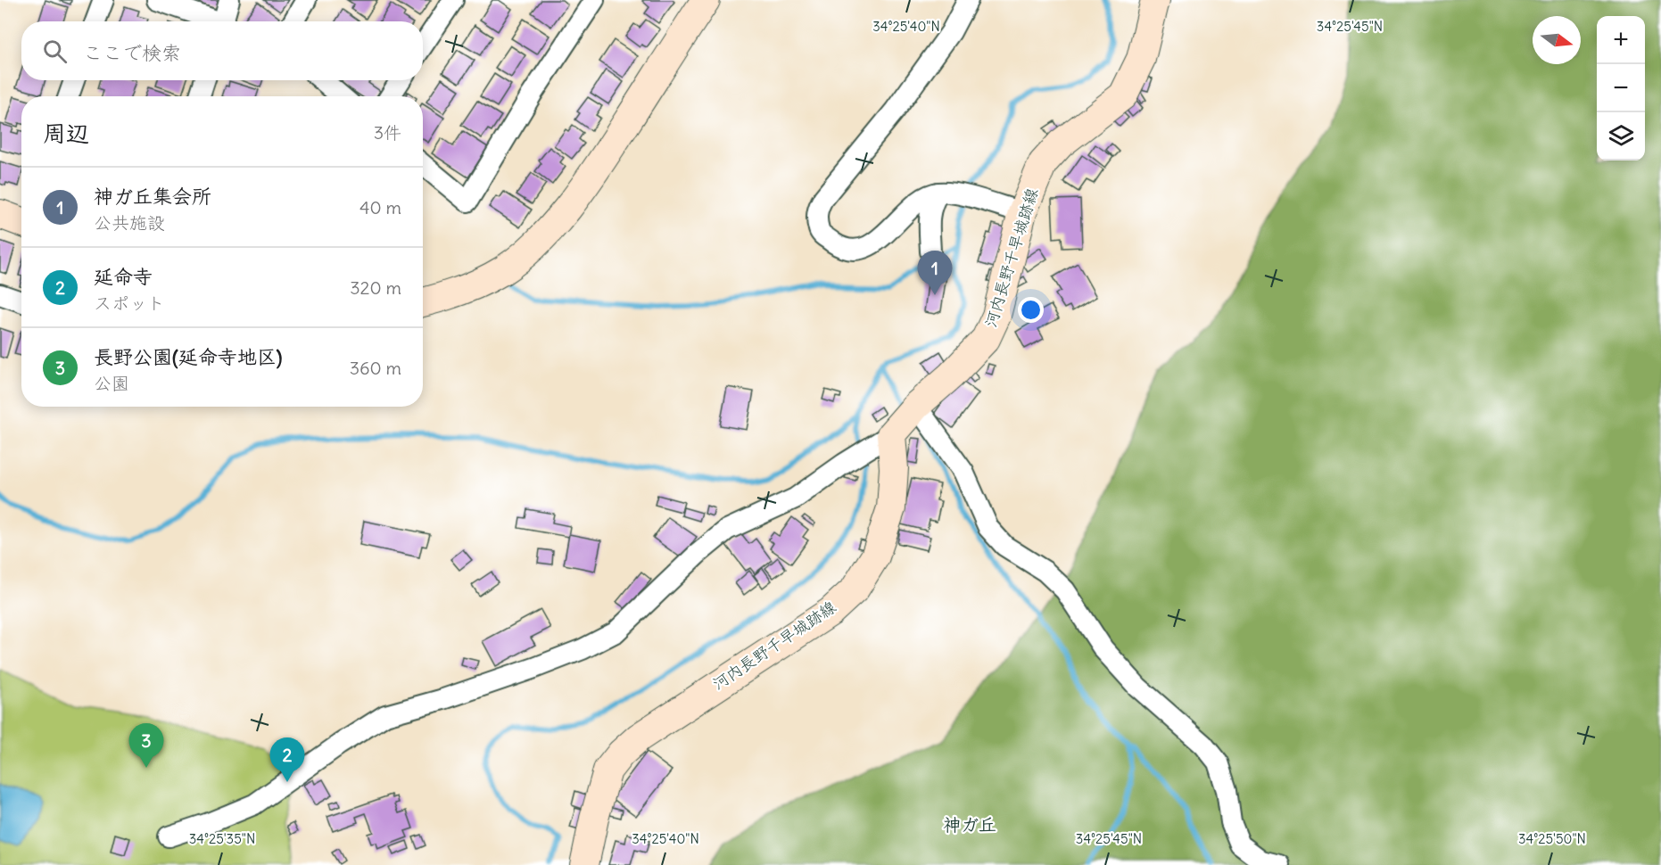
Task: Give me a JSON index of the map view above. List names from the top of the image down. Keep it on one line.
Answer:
{"streets":{"main road":["河内長野千早城跡線"]},"districts":["神ガ丘"],"north":"right","page":{"map_buttons":["+","−"],"search":"ここで検索","heading":["周辺","3件"],"list":[{"mark":"1","name":"神ガ丘集会所","note":"公共施設","value":"40 m"},{"mark":"2","name":"延命寺","note":"スポット","value":"320 m"},{"mark":"3","name":"長野公園(延命寺地区)","note":"公園","value":"360 m"}],"pins":["1","3","2"]},"coordinates":["34°25'40\"N","34°25'45\"N","34°25'35\"N","34°25'50\"N"]}
